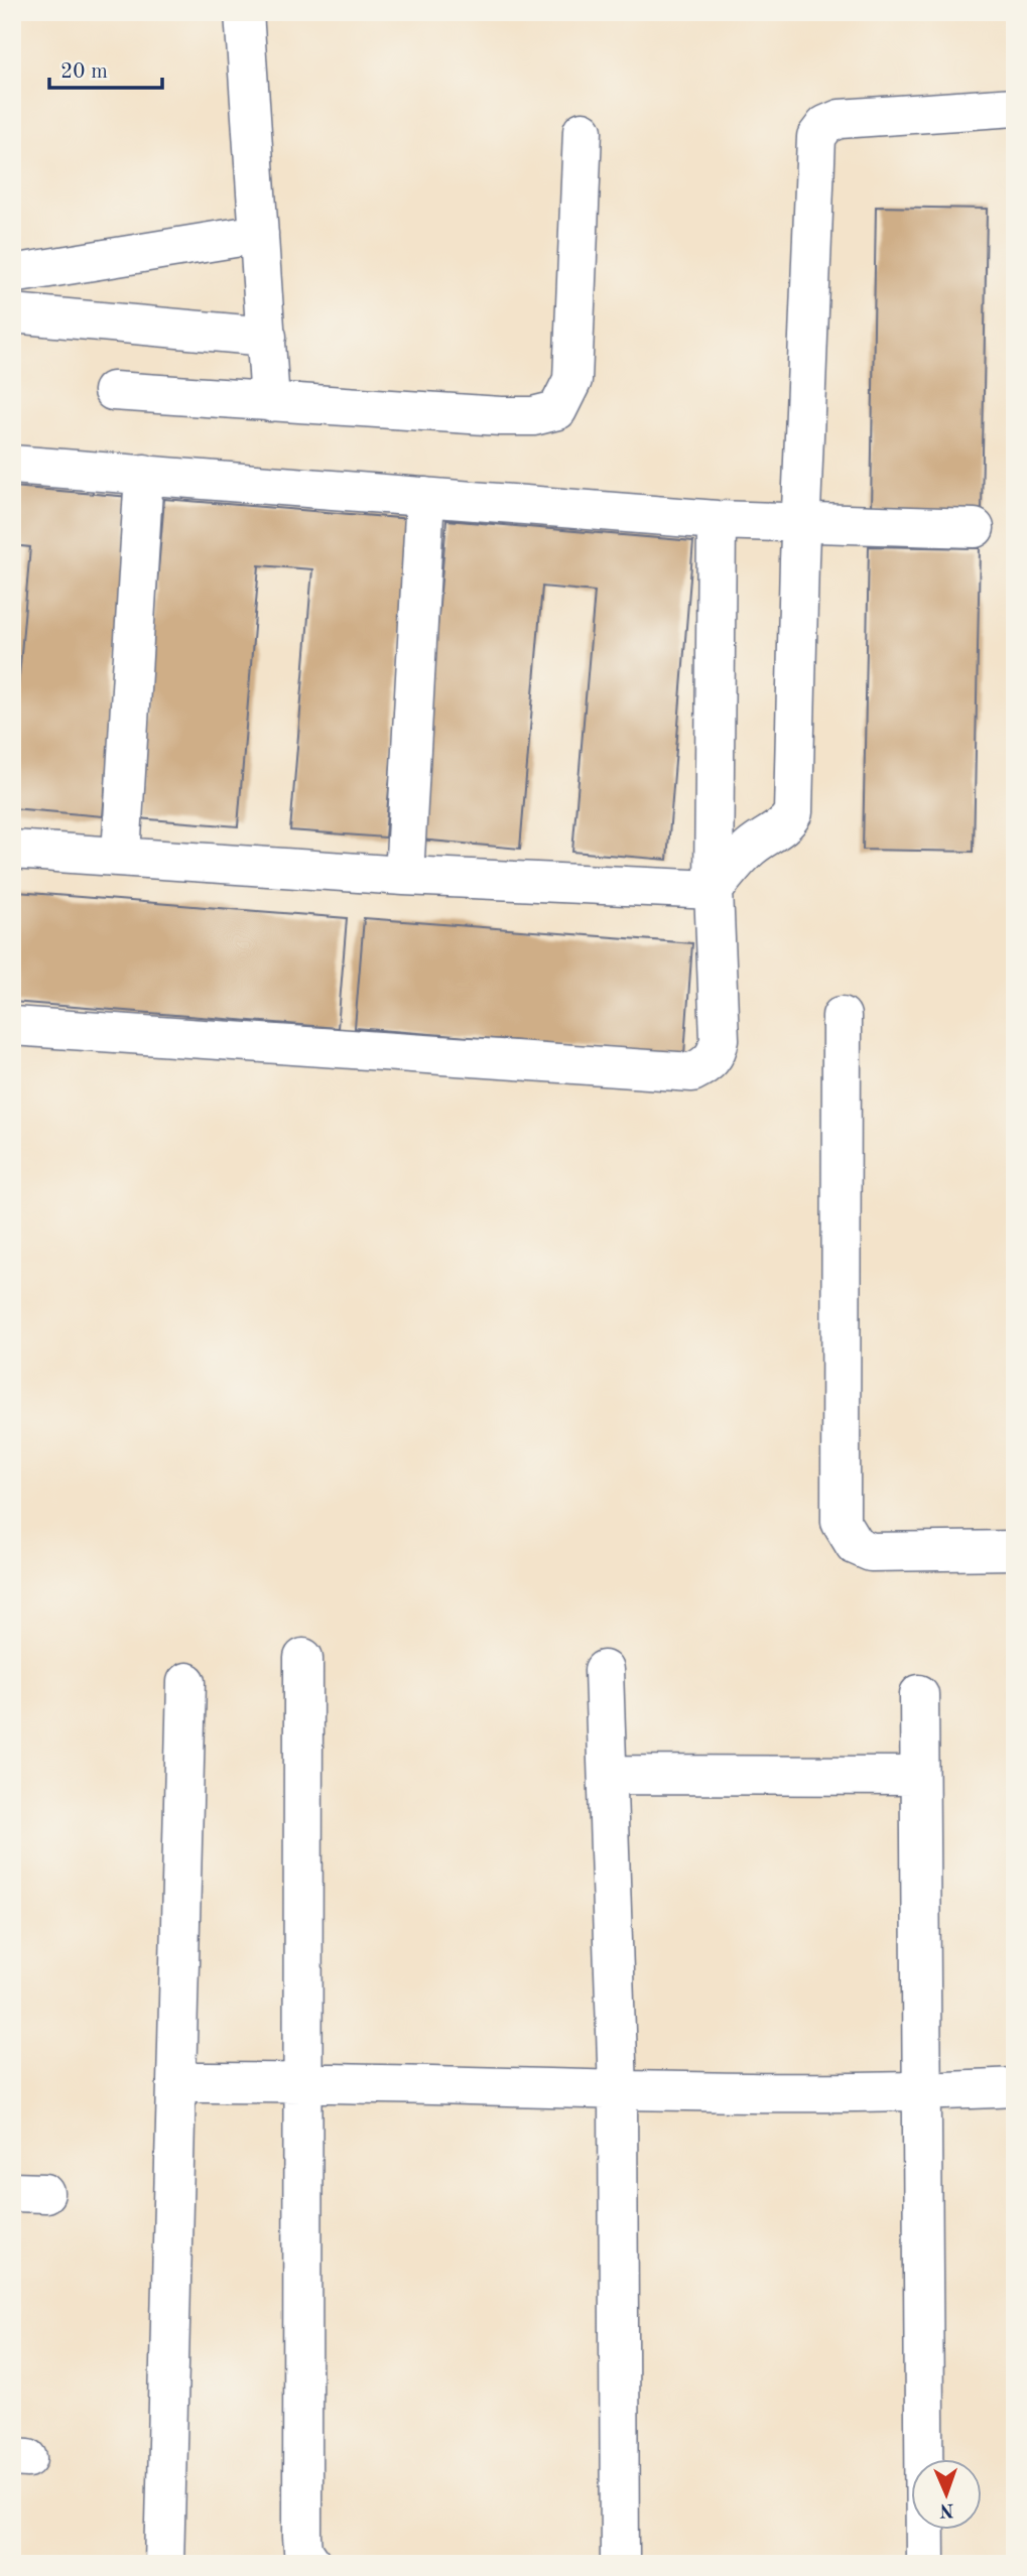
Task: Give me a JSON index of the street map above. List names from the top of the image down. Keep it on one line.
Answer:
{"scale_bar":"20 m","north":"bottom"}
